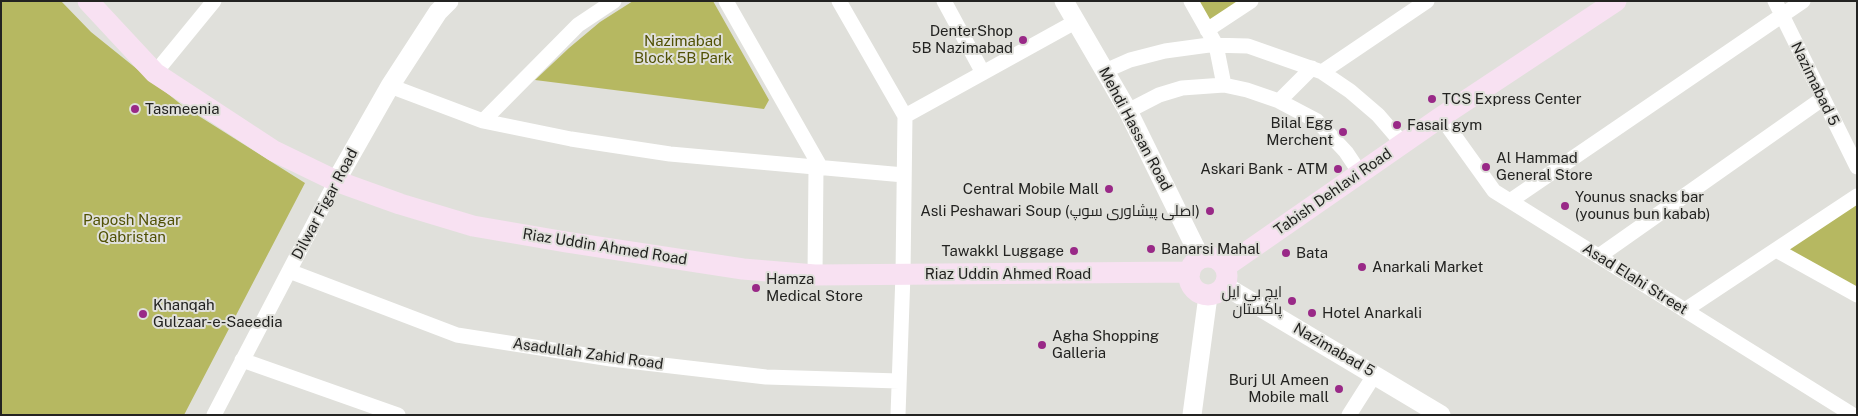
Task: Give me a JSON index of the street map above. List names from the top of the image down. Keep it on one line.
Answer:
{"streets":{"main road":["Tabish Dehlavi Road","Riaz Uddin Ahmed Road"],"street":["Nazimabad 5","Mehdi Hassan Road","Dilwar Figar Road","Asad Elahi Street","Asadullah Zahid Road"]},"crossings":[["Nazimabad 5","Tabish Dehlavi Road"],["Mehdi Hassan Road","Riaz Uddin Ahmed Road"],["Tabish Dehlavi Road","Asad Elahi Street"],["Dilwar Figar Road","Riaz Uddin Ahmed Road"],["Dilwar Figar Road","Asadullah Zahid Road"]],"parks":["Nazimabad Block 5B Park","Paposh Nagar Qabristan"],"places":["DenterShop 5B Nazimabad","TCS Express Center","Tasmeenia","Fasail gym","Bilal Egg Merchent","Al Hammad General Store","Askari Bank - ATM","Central Mobile Mall","Younus snacks bar (younus bun kabab)","Asli Peshawari Soup (اصلی پیشاوری سوپ)","Banarsi Mahal","Tawakkl Luggage","Bata","Anarkali Market","Hamza Medical Store","ایچ بی ایل پاکستان","Hotel Anarkali","Khanqah Gulzaar-e-Saeedia","Agha Shopping Galleria","Burj Ul Ameen Mobile mall"]}
